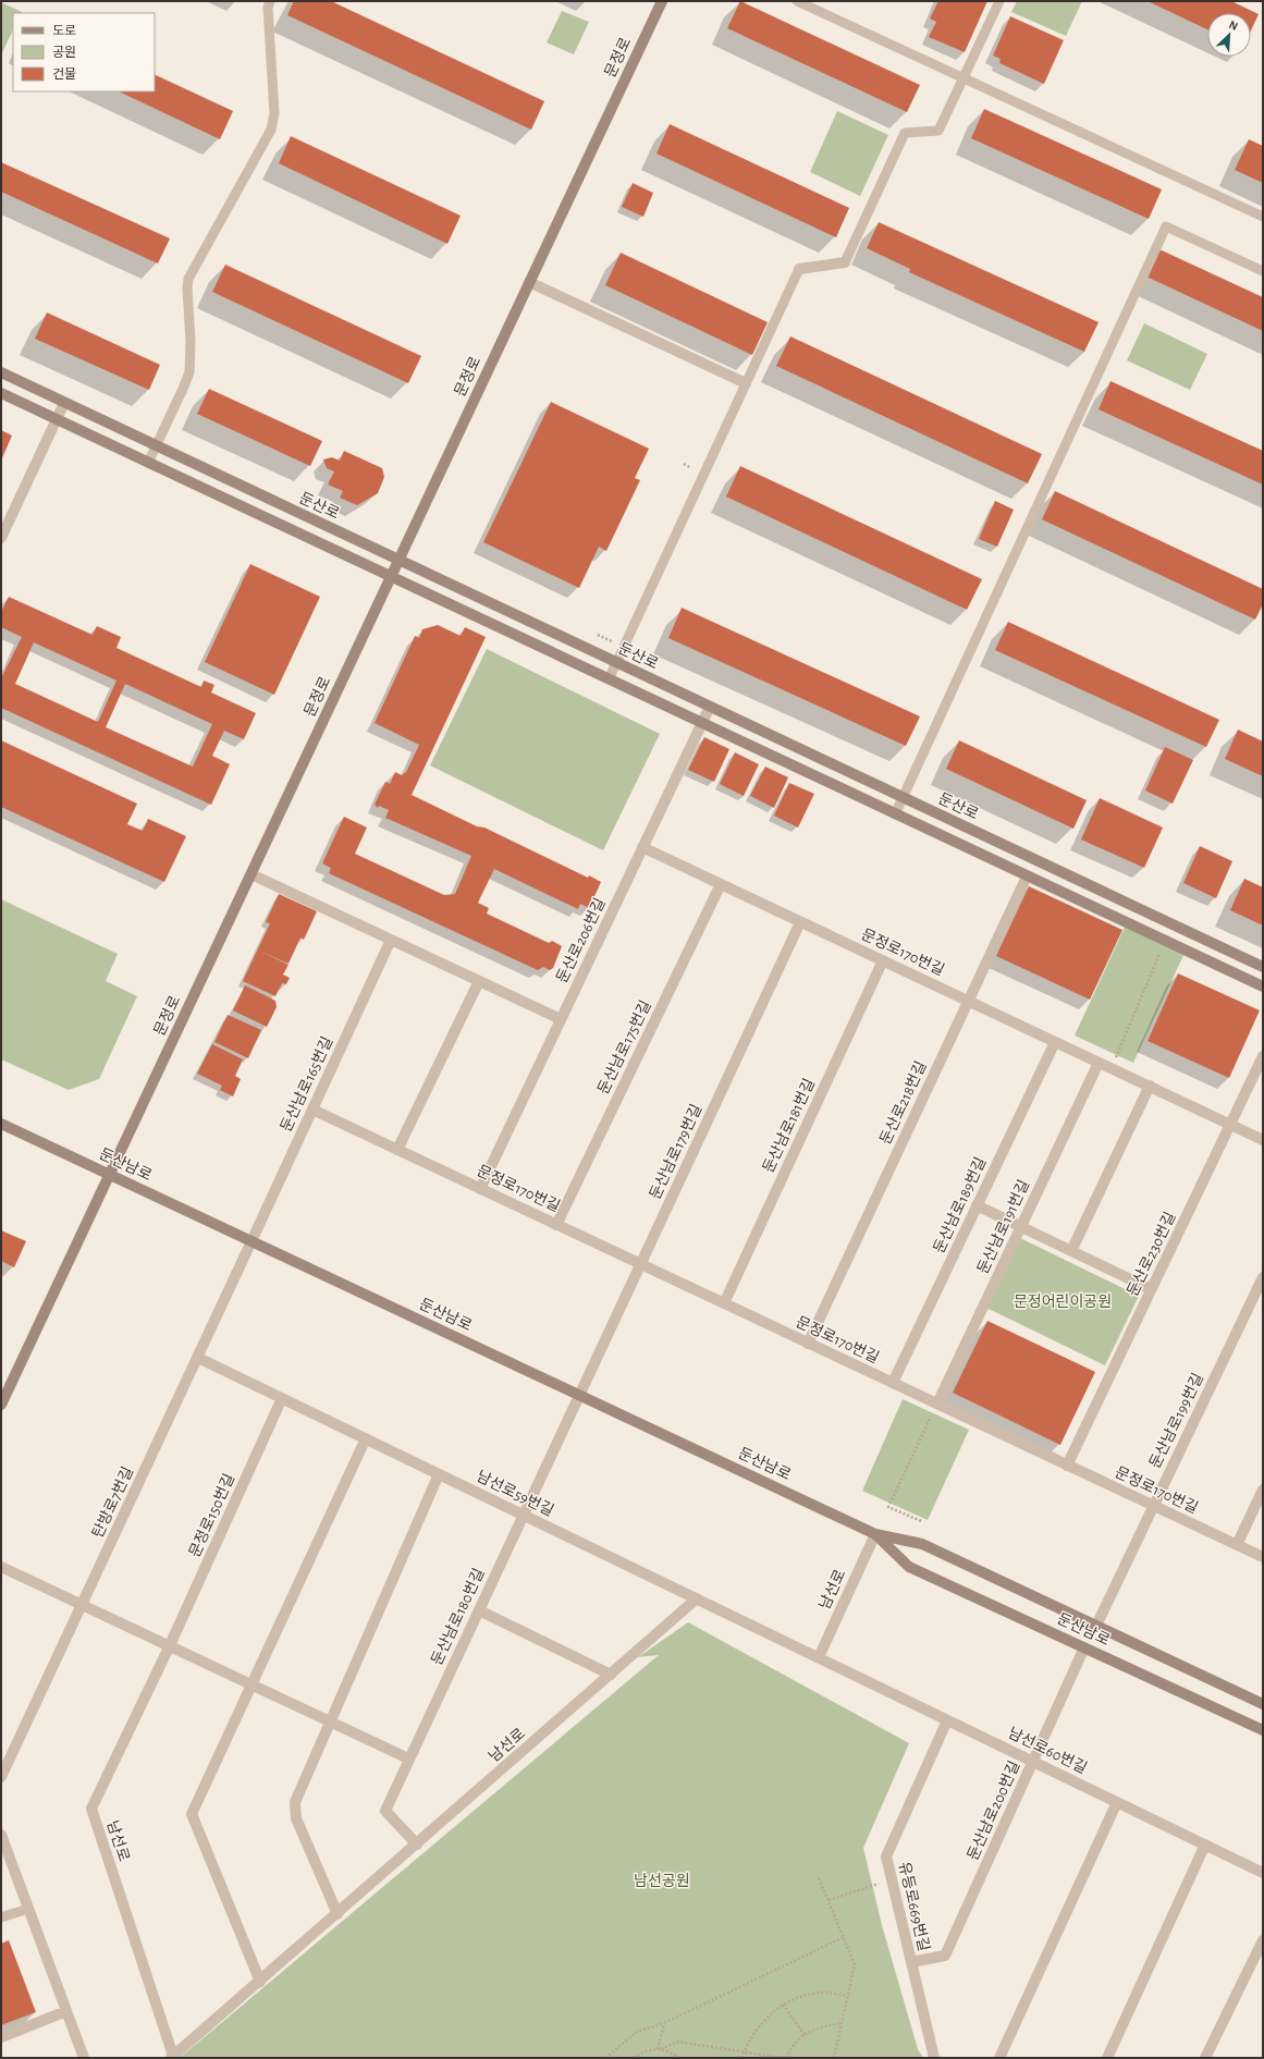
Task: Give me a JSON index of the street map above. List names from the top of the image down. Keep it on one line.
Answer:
{"streets":{"main road":["문정로","둔산로","둔산남로"],"street":["둔산로206번길","문정로170번길","둔산남로175번길","둔산남로165번길","둔산로218번길","둔산남로181번길","둔산남로179번길","둔산남로189번길","둔산남로191번길","둔산로230번길","둔산남로199번길","남선로59번길","탄방로7번길","문정로150번길","남선로","둔산남로180번길","남선로60번길","둔산남로200번길","유등로669번길"]},"crossings":[["문정로","둔산로"],["문정로","둔산남로"],["둔산로","둔산로206번길"],["둔산로206번길","문정로170번길"],["문정로170번길","둔산남로175번길"],["문정로170번길","둔산남로165번길"],["문정로170번길","둔산로218번길"],["문정로170번길","둔산남로181번길"],["문정로170번길","둔산남로179번길"],["문정로170번길","둔산남로189번길"],["문정로170번길","둔산남로191번길"],["문정로170번길","둔산로230번길"],["문정로170번길","둔산남로199번길"],["둔산남로165번길","둔산남로"],["둔산남로165번길","탄방로7번길"],["둔산남로179번길","둔산남로"],["둔산남로179번길","둔산남로180번길"],["둔산남로","둔산남로199번길"],["둔산남로","탄방로7번길"],["둔산남로","남선로"],["둔산남로","둔산남로180번길"],["둔산남로","둔산남로200번길"],["남선로59번길","탄방로7번길"],["남선로59번길","문정로150번길"],["남선로59번길","남선로"],["남선로59번길","둔산남로180번길"],["남선로59번길","남선로60번길"],["문정로150번길","남선로"],["남선로","둔산남로180번길"],["남선로","남선로60번길"],["남선로60번길","둔산남로200번길"],["남선로60번길","유등로669번길"],["둔산남로200번길","유등로669번길"]],"parks":["문정어린이공원","남선공원"],"legend":["도로","공원","건물"],"north":"top right"}
